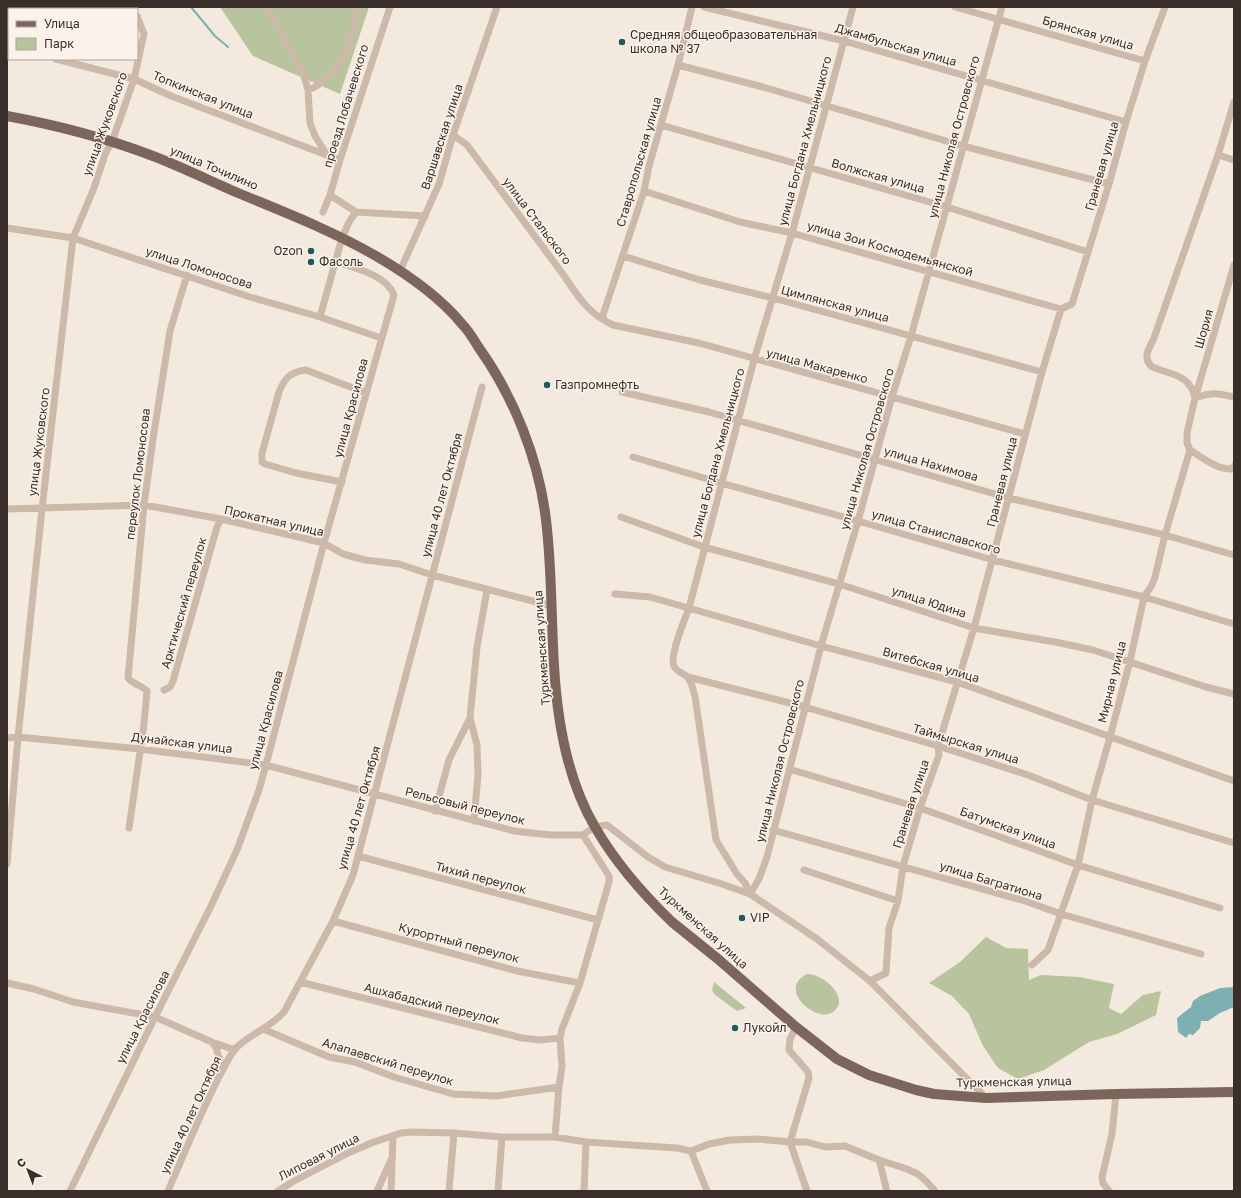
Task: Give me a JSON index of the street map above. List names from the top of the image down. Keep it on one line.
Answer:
{"streets":{"main road":["улица Точилино","Туркменская улица"],"street":["Брянская улица","Джамбульская улица","Топкинская улица","проезд Лобачевского","улица Жуковского","Варшавская улица","улица Николая Островского","улица Богдана Хмельницкого","Ставропольская улица","Граневая улица","Волжская улица","улица Стальского","улица Зои Космодемьянской","улица Ломоносова","Цимлянская улица","Шория","улица Макаренко","улица Красилова","улица Нахимова","переулок Ломоносова","улица 40 лет Октября","Прокатная улица","улица Станиславского","улица Юдина","Арктический переулок","Витебская улица","Мирная улица","Дунайская улица","Таймырская улица","Рельсовый переулок","Батумская улица","Тихий переулок","улица Багратиона","Курортный переулок","Ашхабадский переулок","Алапаевский переулок","Липовая улица"]},"crossings":[["Брянская улица","улица Николая Островского"],["Брянская улица","Граневая улица"],["Джамбульская улица","улица Николая Островского"],["Джамбульская улица","улица Богдана Хмельницкого"],["Джамбульская улица","Граневая улица"],["Топкинская улица","проезд Лобачевского"],["Топкинская улица","улица Жуковского"],["улица Жуковского","улица Точилино"],["улица Жуковского","улица Ломоносова"],["улица Жуковского","Прокатная улица"],["улица Жуковского","Дунайская улица"],["Варшавская улица","улица Точилино"],["Варшавская улица","улица Стальского"],["Варшавская улица","Туркменская улица"],["улица Николая Островского","улица Богдана Хмельницкого"],["улица Николая Островского","Волжская улица"],["улица Николая Островского","улица Зои Космодемьянской"],["улица Николая Островского","Цимлянская улица"],["улица Николая Островского","улица Макаренко"],["улица Николая Островского","улица Нахимова"],["улица Николая Островского","улица Станиславского"],["улица Николая Островского","улица Юдина"],["улица Николая Островского","Витебская улица"],["улица Николая Островского","Таймырская улица"],["улица Николая Островского","Батумская улица"],["улица Николая Островского","улица Багратиона"],["улица Богдана Хмельницкого","Волжская улица"],["улица Богдана Хмельницкого","улица Зои Космодемьянской"],["улица Богдана Хмельницкого","Цимлянская улица"],["улица Богдана Хмельницкого","улица Макаренко"],["улица Богдана Хмельницкого","улица Нахимова"],["улица Богдана Хмельницкого","улица Станиславского"],["улица Богдана Хмельницкого","улица Юдина"],["улица Богдана Хмельницкого","Витебская улица"],["улица Богдана Хмельницкого","Таймырская улица"],["Ставропольская улица","Волжская улица"],["Ставропольская улица","улица Стальского"],["Ставропольская улица","улица Зои Космодемьянской"],["Ставропольская улица","Цимлянская улица"],["Ставропольская улица","улица Макаренко"],["Граневая улица","Волжская улица"],["Граневая улица","улица Зои Космодемьянской"],["Граневая улица","Цимлянская улица"],["Граневая улица","улица Макаренко"],["Граневая улица","улица Нахимова"],["Граневая улица","улица Станиславского"],["Граневая улица","улица Юдина"],["Граневая улица","Витебская улица"],["Граневая улица","Таймырская улица"],["Граневая улица","Батумская улица"],["Граневая улица","улица Багратиона"],["улица Точилино","Туркменская улица"],["улица Стальского","улица Макаренко"],["улица Ломоносова","улица Красилова"],["улица Ломоносова","переулок Ломоносова"],["Шория","Мирная улица"],["улица Красилова","Прокатная улица"],["улица Красилова","Дунайская улица"],["улица Нахимова","Мирная улица"],["переулок Ломоносова","Прокатная улица"],["переулок Ломоносова","Дунайская улица"],["улица 40 лет Октября","Прокатная улица"],["улица 40 лет Октября","Дунайская улица"],["улица 40 лет Октября","Рельсовый переулок"],["улица 40 лет Октября","Тихий переулок"],["улица 40 лет Октября","Курортный переулок"],["улица 40 лет Октября","Ашхабадский переулок"],["улица 40 лет Октября","Алапаевский переулок"],["Прокатная улица","Арктический переулок"],["Прокатная улица","Туркменская улица"],["улица Станиславского","Мирная улица"],["улица Юдина","Мирная улица"],["Витебская улица","Мирная улица"],["Мирная улица","Таймырская улица"],["Мирная улица","Батумская улица"],["Мирная улица","улица Багратиона"],["Дунайская улица","Рельсовый переулок"]],"places":["Средняя общеобразовательная школа № 37","Ozon","Фасоль","Газпромнефть","VIP","Лукойл"],"legend":["Улица","Парк"],"north":"top left"}
